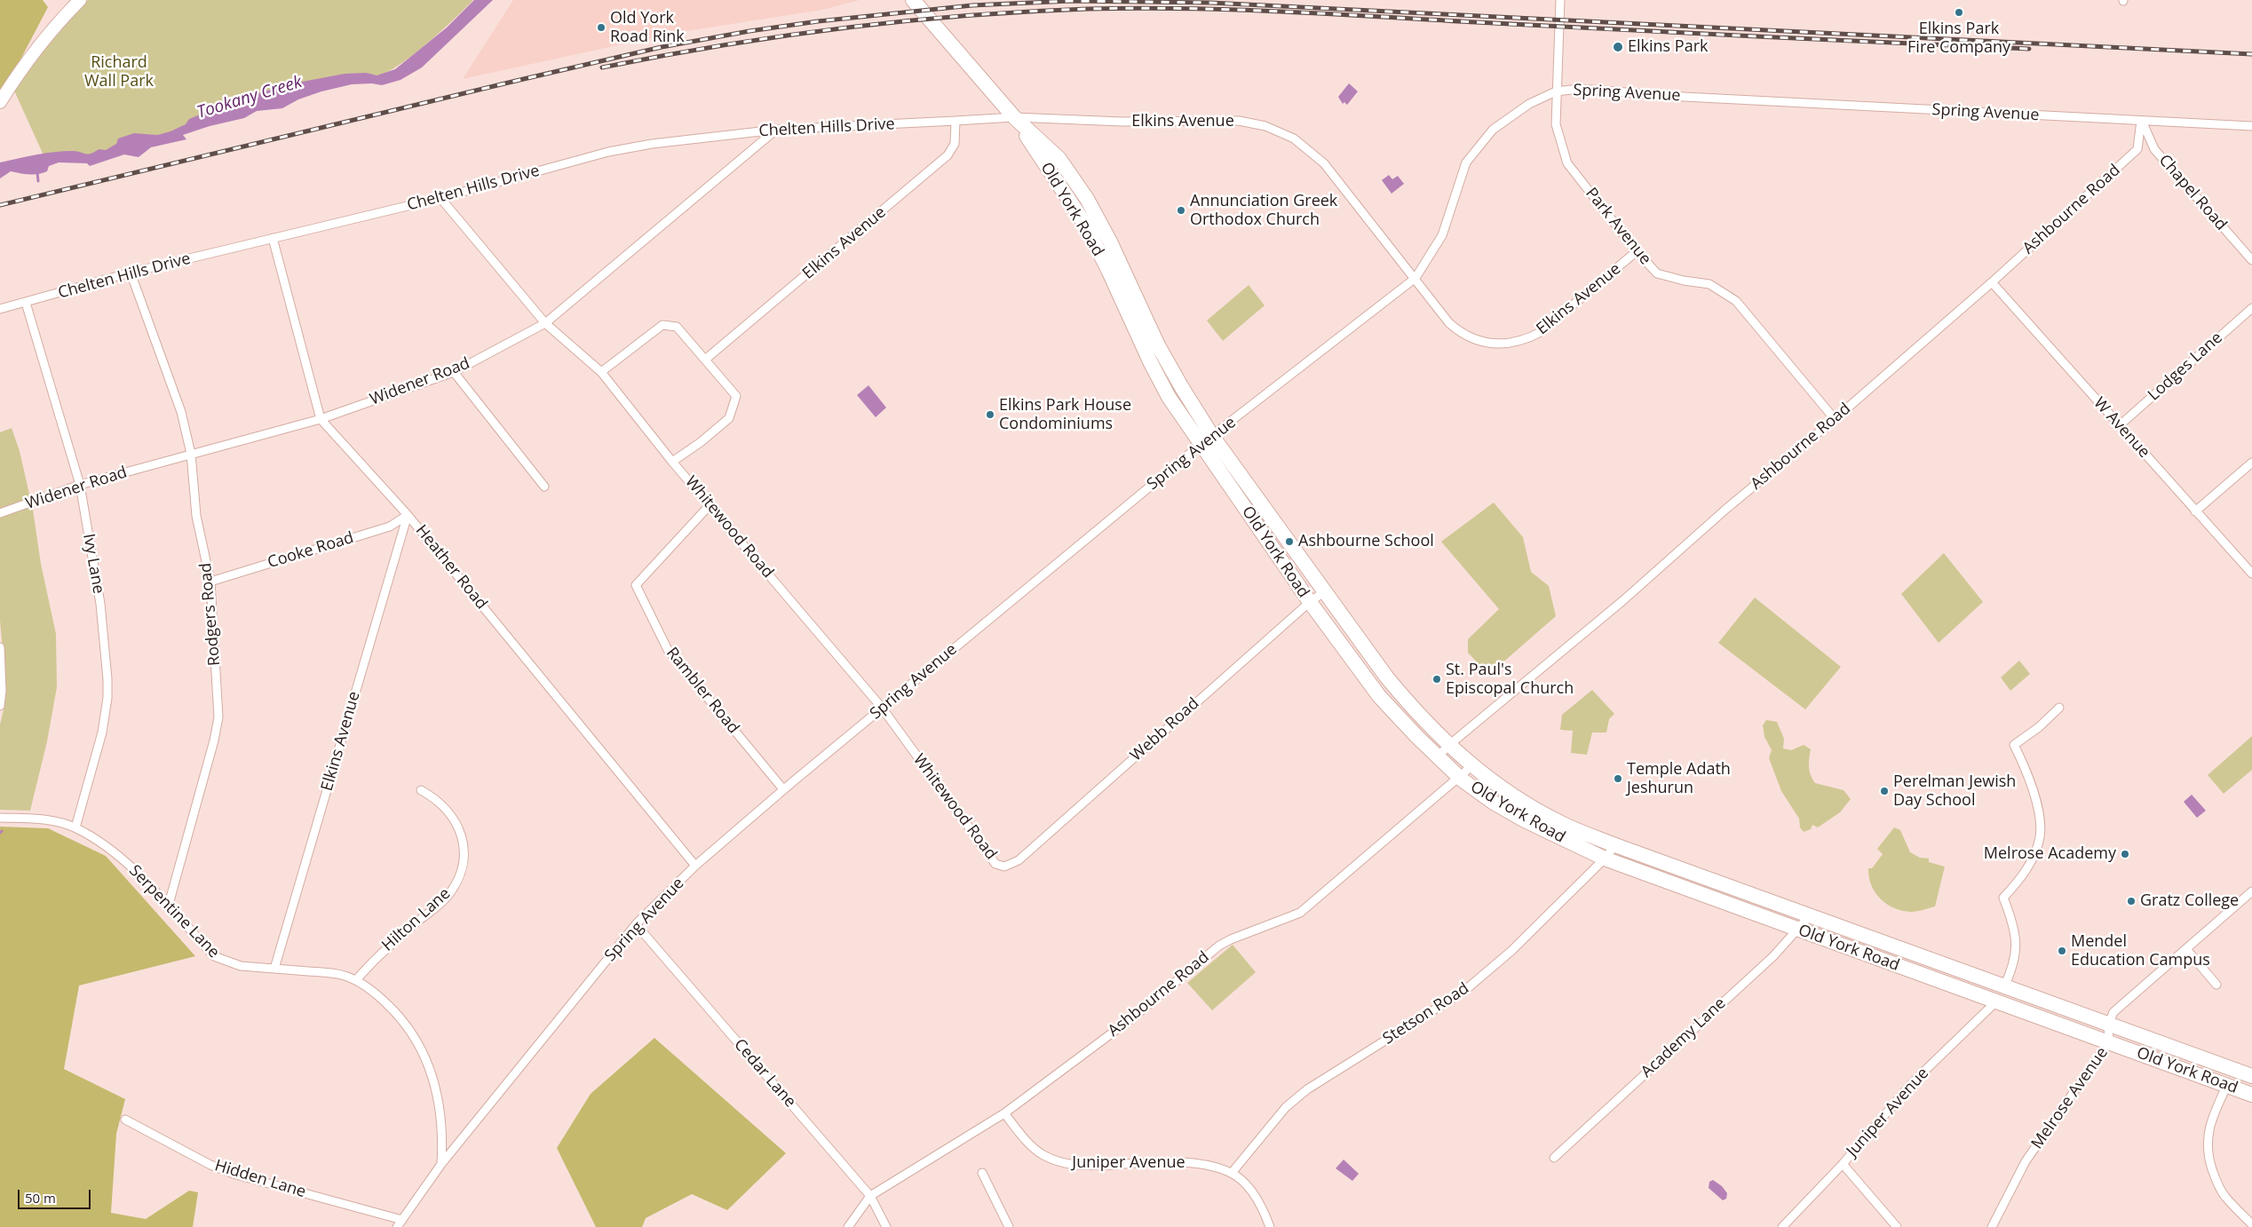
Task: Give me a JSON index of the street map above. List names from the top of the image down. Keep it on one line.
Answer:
{"streets":{"highway":["Old York Road"],"street":["Spring Avenue","Elkins Avenue","Chelten Hills Drive","Chapel Road","Ashbourne Road","Park Avenue","Lodges Lane","Widener Road","W Avenue","Whitewood Road","Cooke Road","Ivy Lane","Heather Road","Rodgers Road","Rambler Road","Webb Road","Serpentine Lane","Hilton Lane","Stetson Road","Academy Lane","Cedar Lane","Melrose Avenue","Juniper Avenue","Hidden Lane"]},"crossings":[["Spring Avenue","Elkins Avenue"],["Spring Avenue","Chapel Road"],["Spring Avenue","Old York Road"],["Spring Avenue","Ashbourne Road"],["Spring Avenue","Park Avenue"],["Spring Avenue","Whitewood Road"],["Spring Avenue","Heather Road"],["Spring Avenue","Rambler Road"],["Spring Avenue","Serpentine Lane"],["Spring Avenue","Cedar Lane"],["Spring Avenue","Hidden Lane"],["Elkins Avenue","Chelten Hills Drive"],["Elkins Avenue","Old York Road"],["Elkins Avenue","Park Avenue"],["Elkins Avenue","Cooke Road"],["Elkins Avenue","Heather Road"],["Elkins Avenue","Serpentine Lane"],["Chelten Hills Drive","Widener Road"],["Chelten Hills Drive","Whitewood Road"],["Chelten Hills Drive","Ivy Lane"],["Chelten Hills Drive","Heather Road"],["Chelten Hills Drive","Rodgers Road"],["Chapel Road","Ashbourne Road"],["Old York Road","Ashbourne Road"],["Old York Road","Webb Road"],["Old York Road","Stetson Road"],["Old York Road","Academy Lane"],["Old York Road","Melrose Avenue"],["Old York Road","Juniper Avenue"],["Ashbourne Road","Park Avenue"],["Ashbourne Road","W Avenue"],["Ashbourne Road","Cedar Lane"],["Ashbourne Road","Juniper Avenue"],["Lodges Lane","W Avenue"],["Widener Road","Whitewood Road"],["Widener Road","Ivy Lane"],["Widener Road","Heather Road"],["Widener Road","Rodgers Road"],["Whitewood Road","Rambler Road"],["Whitewood Road","Webb Road"],["Cooke Road","Heather Road"],["Cooke Road","Rodgers Road"],["Ivy Lane","Serpentine Lane"],["Rodgers Road","Serpentine Lane"],["Serpentine Lane","Hilton Lane"],["Stetson Road","Juniper Avenue"]],"water":["Tookany Creek"],"parks":["Richard Wall Park"],"places":["Elkins Park Fire Company","Old York Road Rink","Elkins Park","Annunciation Greek Orthodox Church","Elkins Park House Condominiums","Ashbourne School","St. Paul's Episcopal Church","Temple Adath Jeshurun","Perelman Jewish Day School","Melrose Academy","Gratz College","Mendel Education Campus"],"scale_bar":"50 m"}
